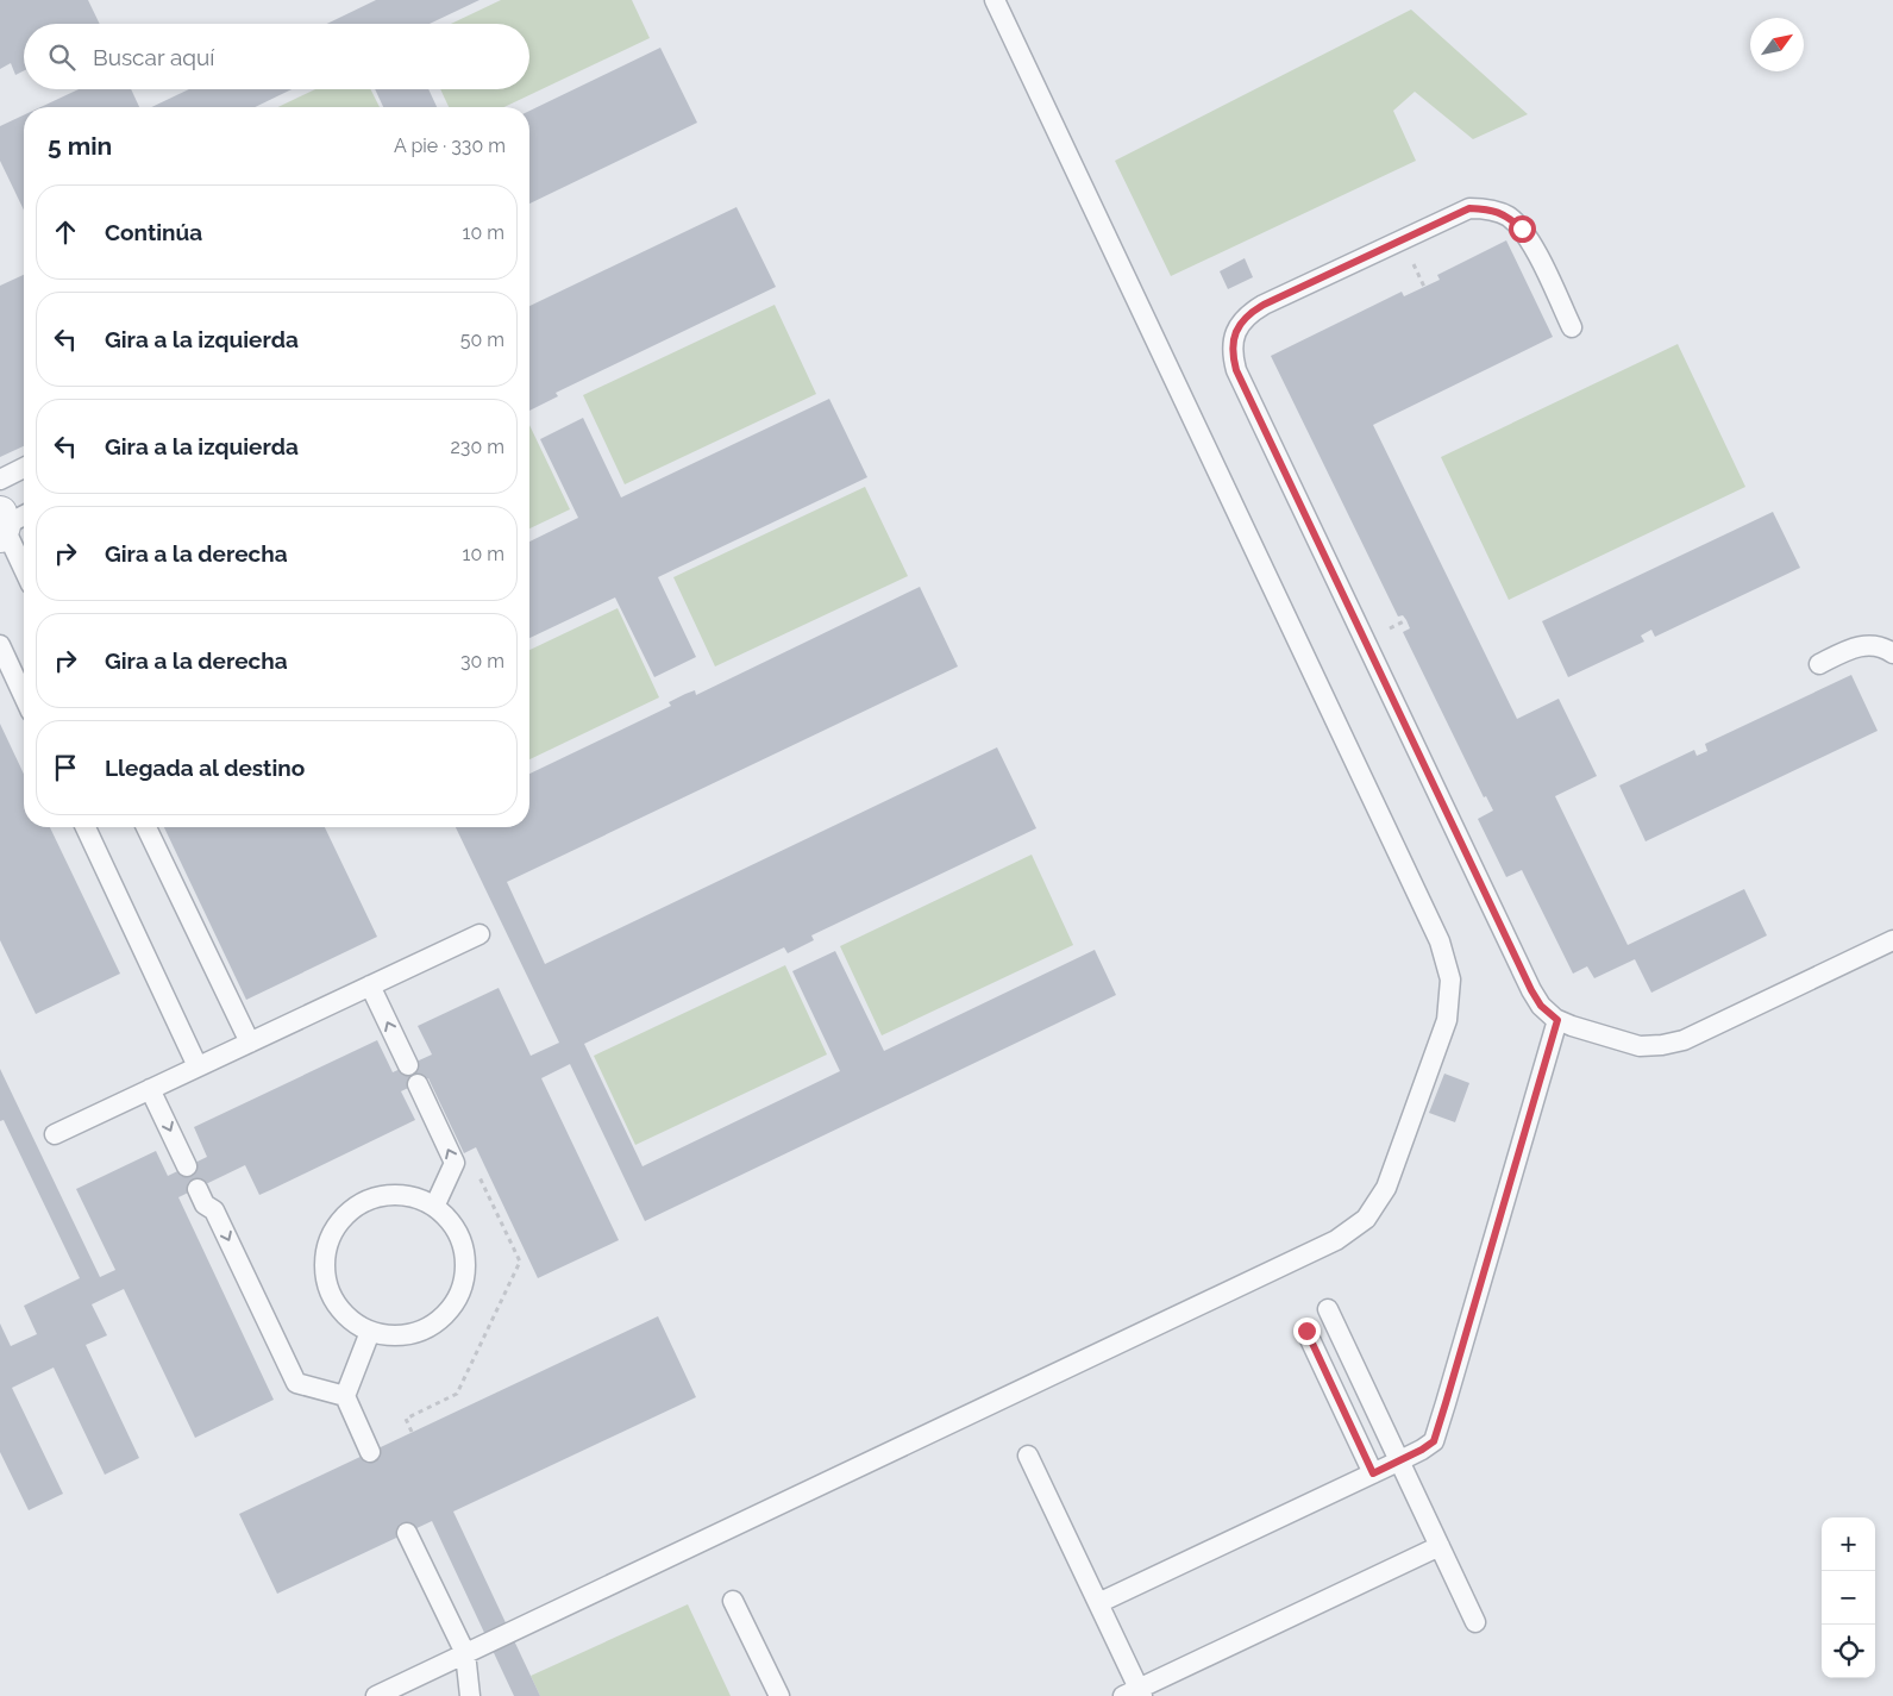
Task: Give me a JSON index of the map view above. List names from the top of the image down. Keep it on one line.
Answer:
{"north":"top right","page":{"search":"Buscar aquí","heading":["5 min","A pie · 330 m"],"list":[["Continúa","10 m"],["Gira a la izquierda","50 m"],["Gira a la izquierda","230 m"],["Gira a la derecha","10 m"],["Gira a la derecha","30 m"],"Llegada al destino"],"map_buttons":["+","−"]}}
